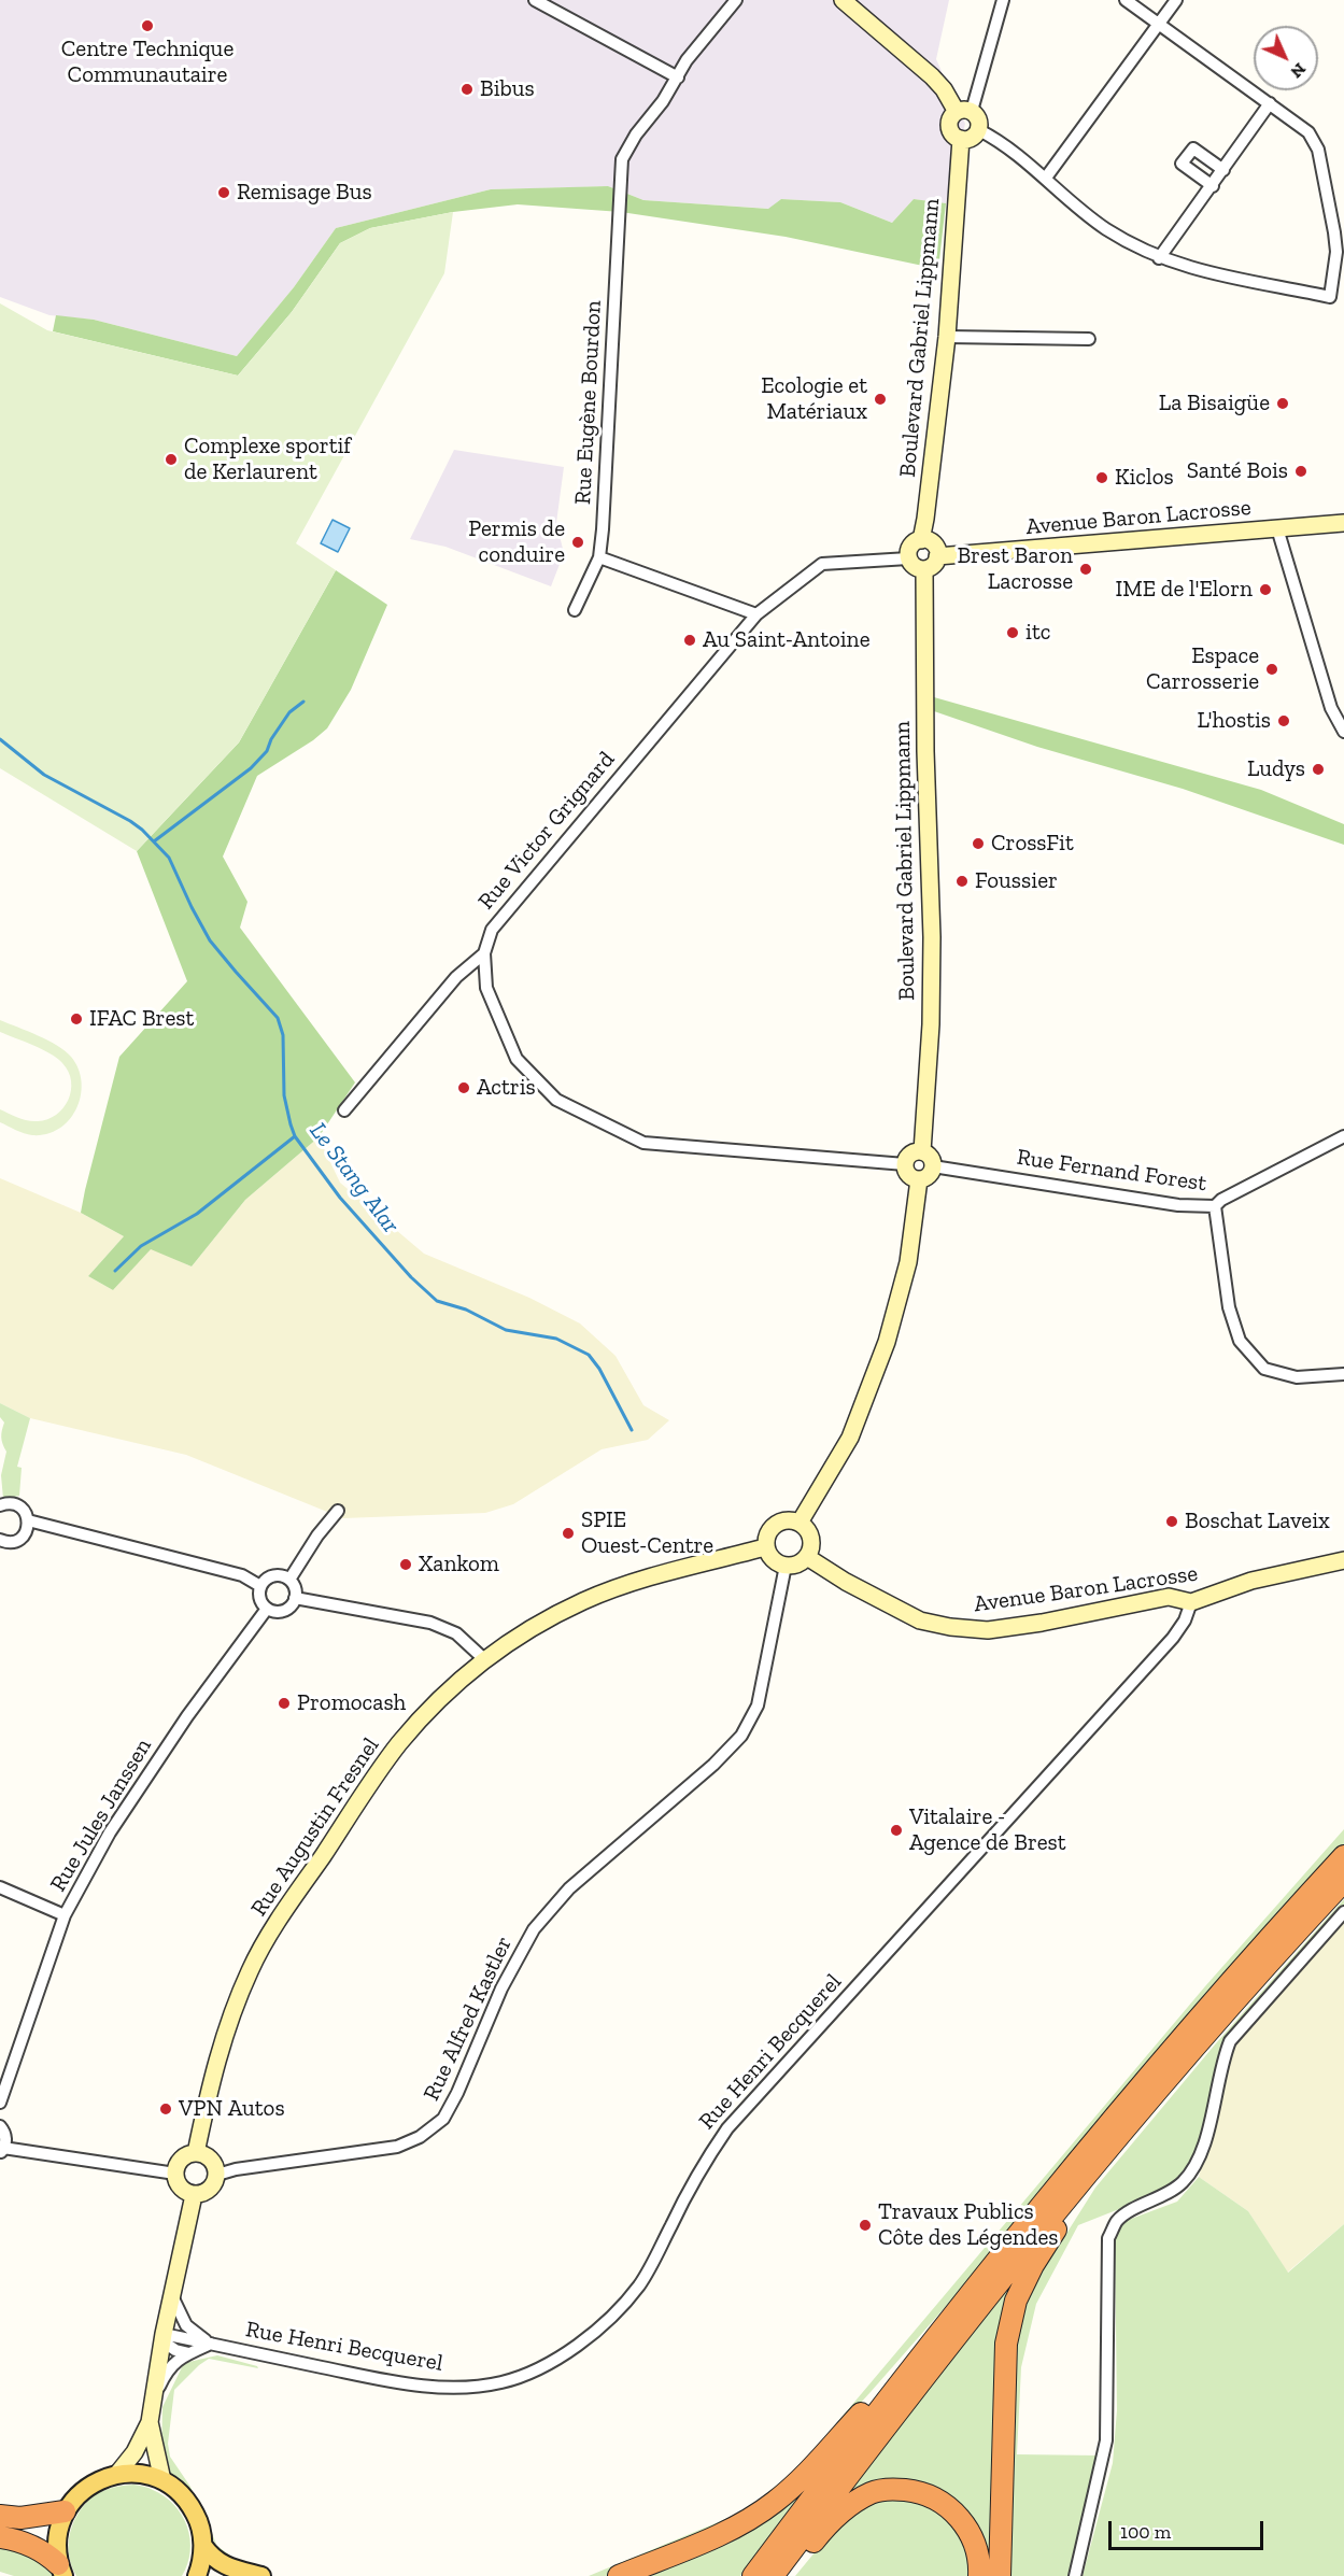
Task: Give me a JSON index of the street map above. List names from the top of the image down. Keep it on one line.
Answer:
{"streets":{"street":["Boulevard Gabriel Lippmann","Rue Eugène Bourdon","Avenue Baron Lacrosse","Rue Victor Grignard","Rue Fernand Forest","Rue Jules Janssen","Rue Augustin Fresnel","Rue Alfred Kastler","Rue Henri Becquerel"]},"crossings":[["Boulevard Gabriel Lippmann","Avenue Baron Lacrosse"],["Boulevard Gabriel Lippmann","Rue Victor Grignard"],["Boulevard Gabriel Lippmann","Rue Fernand Forest"],["Avenue Baron Lacrosse","Rue Victor Grignard"],["Avenue Baron Lacrosse","Rue Augustin Fresnel"],["Avenue Baron Lacrosse","Rue Alfred Kastler"],["Avenue Baron Lacrosse","Rue Henri Becquerel"],["Rue Victor Grignard","Rue Fernand Forest"],["Rue Augustin Fresnel","Rue Alfred Kastler"]],"water":["Le Stang Alar"],"places":["Centre Technique Communautaire","Bibus","Remisage Bus","Ecologie et Matériaux","La Bisaigüe","Complexe sportif de Kerlaurent","Santé Bois","Kiclos","Permis de conduire","Brest Baron Lacrosse","IME de l'Elorn","itc","Au Saint-Antoine","Espace Carrosserie","L'hostis","Ludys","CrossFit","Foussier","IFAC Brest","Actris","Boschat Laveix","SPIE Ouest-Centre","Xankom","Promocash","Vitalaire - Agence de Brest","VPN Autos","Travaux Publics Côte des Légendes"],"scale_bar":"100 m","north":"bottom right"}
